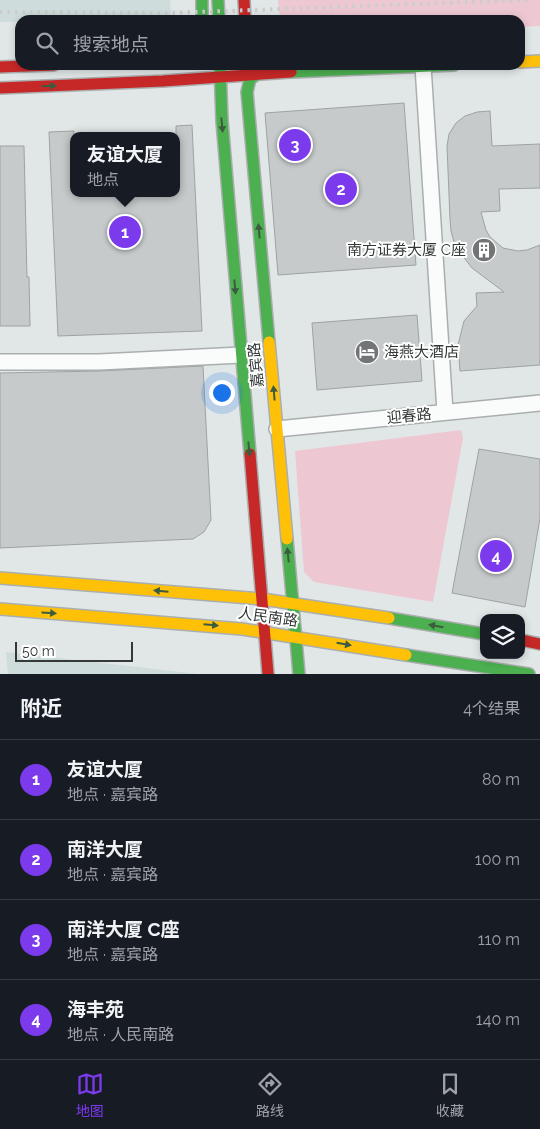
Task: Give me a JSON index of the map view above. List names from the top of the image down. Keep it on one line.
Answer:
{"streets":{"main road":["嘉宾路","人民南路"],"street":["迎春路"]},"crossings":[["嘉宾路","迎春路"],["嘉宾路","人民南路"]],"places":{"building":["南方证券大厦 C座"],"hotel":["海燕大酒店"]},"scale_bar":"50 m","page":{"search":"搜索地点","pins":["3","2","1","4"],"popup":["友谊大厦","地点"],"scale":"50 m","heading":["附近","4个结果"],"list":[{"mark":"1","name":"友谊大厦","note":"地点 · 嘉宾路","value":"80 m"},{"mark":"2","name":"南洋大厦","note":"地点 · 嘉宾路","value":"100 m"},{"mark":"3","name":"南洋大厦 C座","note":"地点 · 嘉宾路","value":"110 m"},{"mark":"4","name":"海丰苑","note":"地点 · 人民南路","value":"140 m"}],"nav":["地图","路线","收藏"]}}
